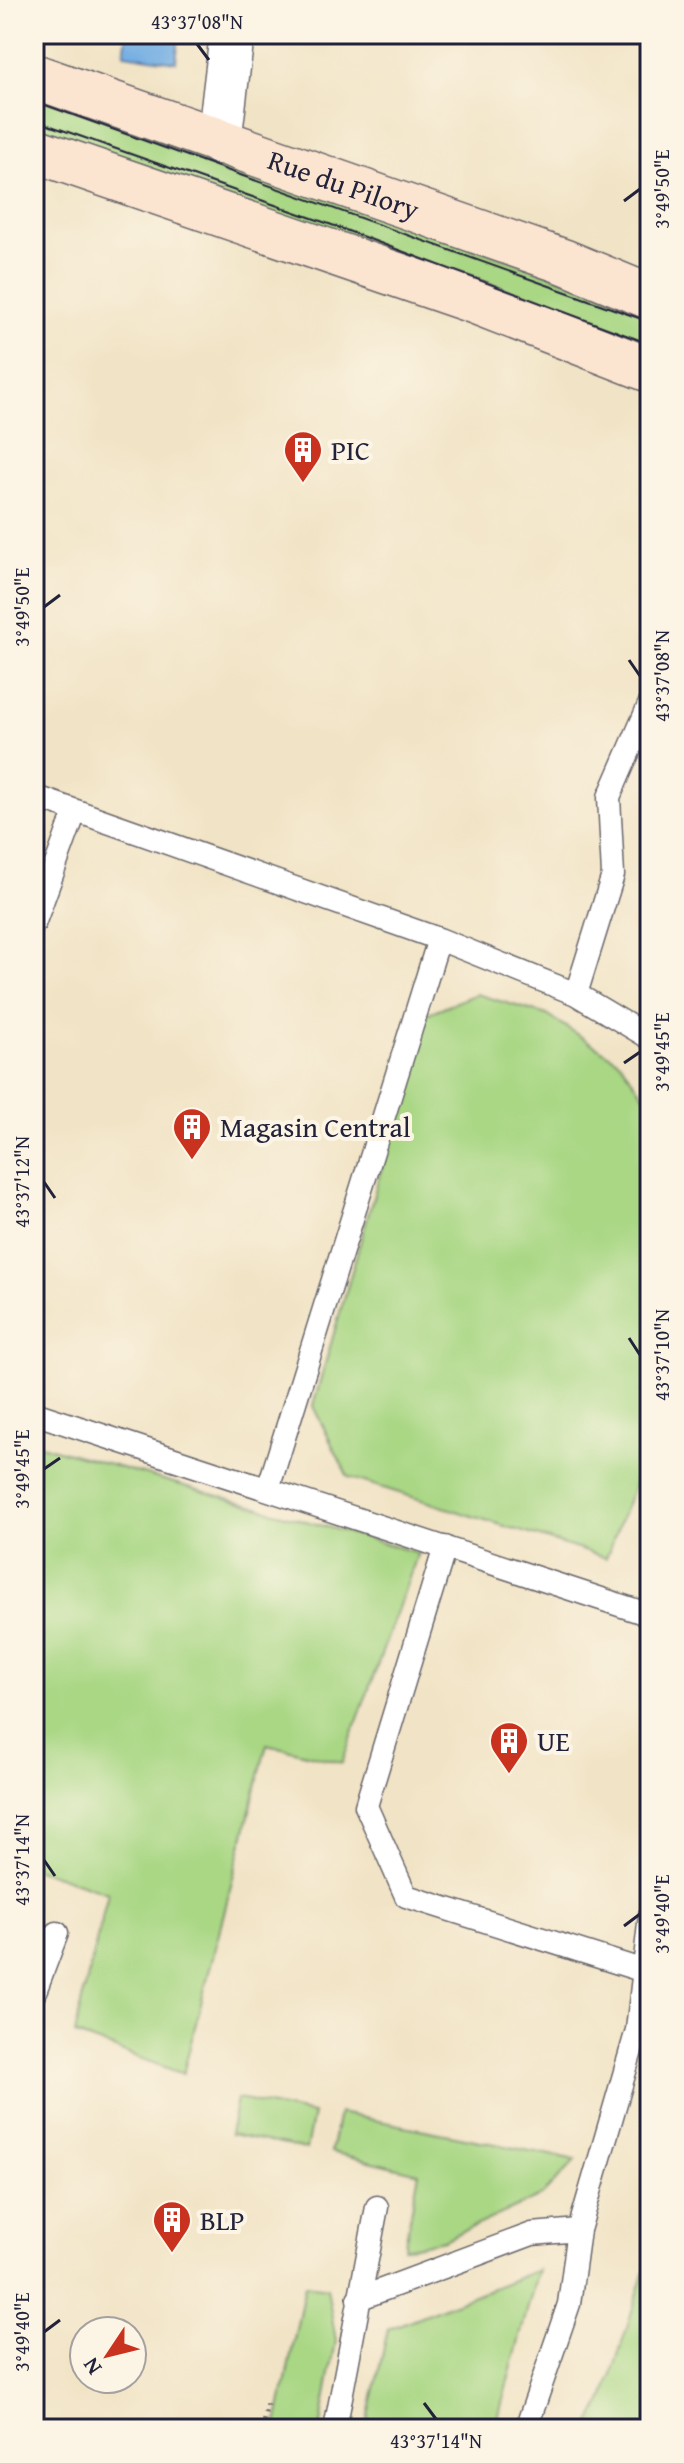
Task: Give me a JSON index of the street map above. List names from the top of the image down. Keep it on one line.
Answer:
{"streets":{"main road":["Rue du Pilory"]},"places":{"building":["PIC","Magasin Central","UE","BLP"]},"north":"bottom left","coordinates":["43°37'08\"N","3°49'50\"E","3°49'45\"E","43°37'12\"N","43°37'10\"N","43°37'14\"N","3°49'40\"E"]}
